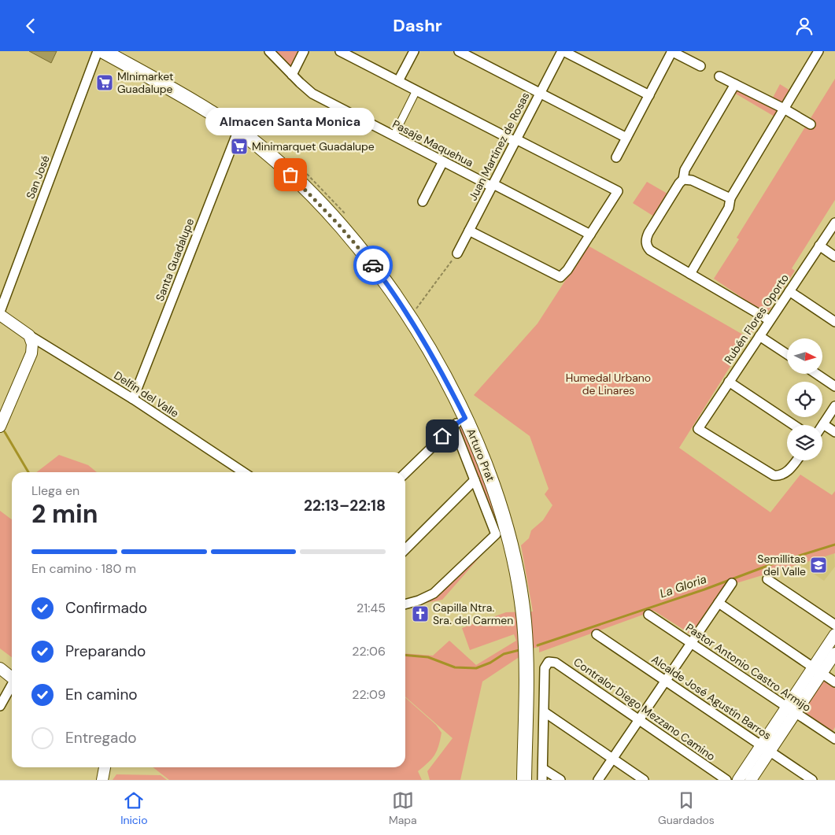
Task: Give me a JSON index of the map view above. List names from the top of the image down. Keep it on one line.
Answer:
{"streets":{"main road":["Arturo Prat"],"street":["Pasaje Maquehua","Juan Martínez de Rosas","San José","Santa Guadalupe","Rubén Flores Oporto","Delfín del Valle","Pastor Antonio Castro Armijo","Alcalde José Agustín Barros","Contralor Diego Mezzano Camino"]},"crossings":[["Pasaje Maquehua","Juan Martínez de Rosas"],["Santa Guadalupe","Delfín del Valle"],["Santa Guadalupe","Arturo Prat"]],"water":["La Gloria"],"parks":["Humedal Urbano de Linares"],"places":{"supermarket":["MInimarket Guadalupe","Minimarquet Guadalupe"],"other":["Almacen Santa Monica"],"school or university":["Semillitas del Valle"],"church":["Capilla Ntra. Sra. del Carmen"]},"north":"right","page":{"header":"Dashr","bubble":"Almacen Santa Monica","heading":["2 min","Llega en","22:13–22:18"],"bar":"En camino · 180 m","list":[["Confirmado","21:45"],["Preparando","22:06"],["En camino","22:09"],"Entregado"],"tabs":["Inicio","Mapa","Guardados"]}}
